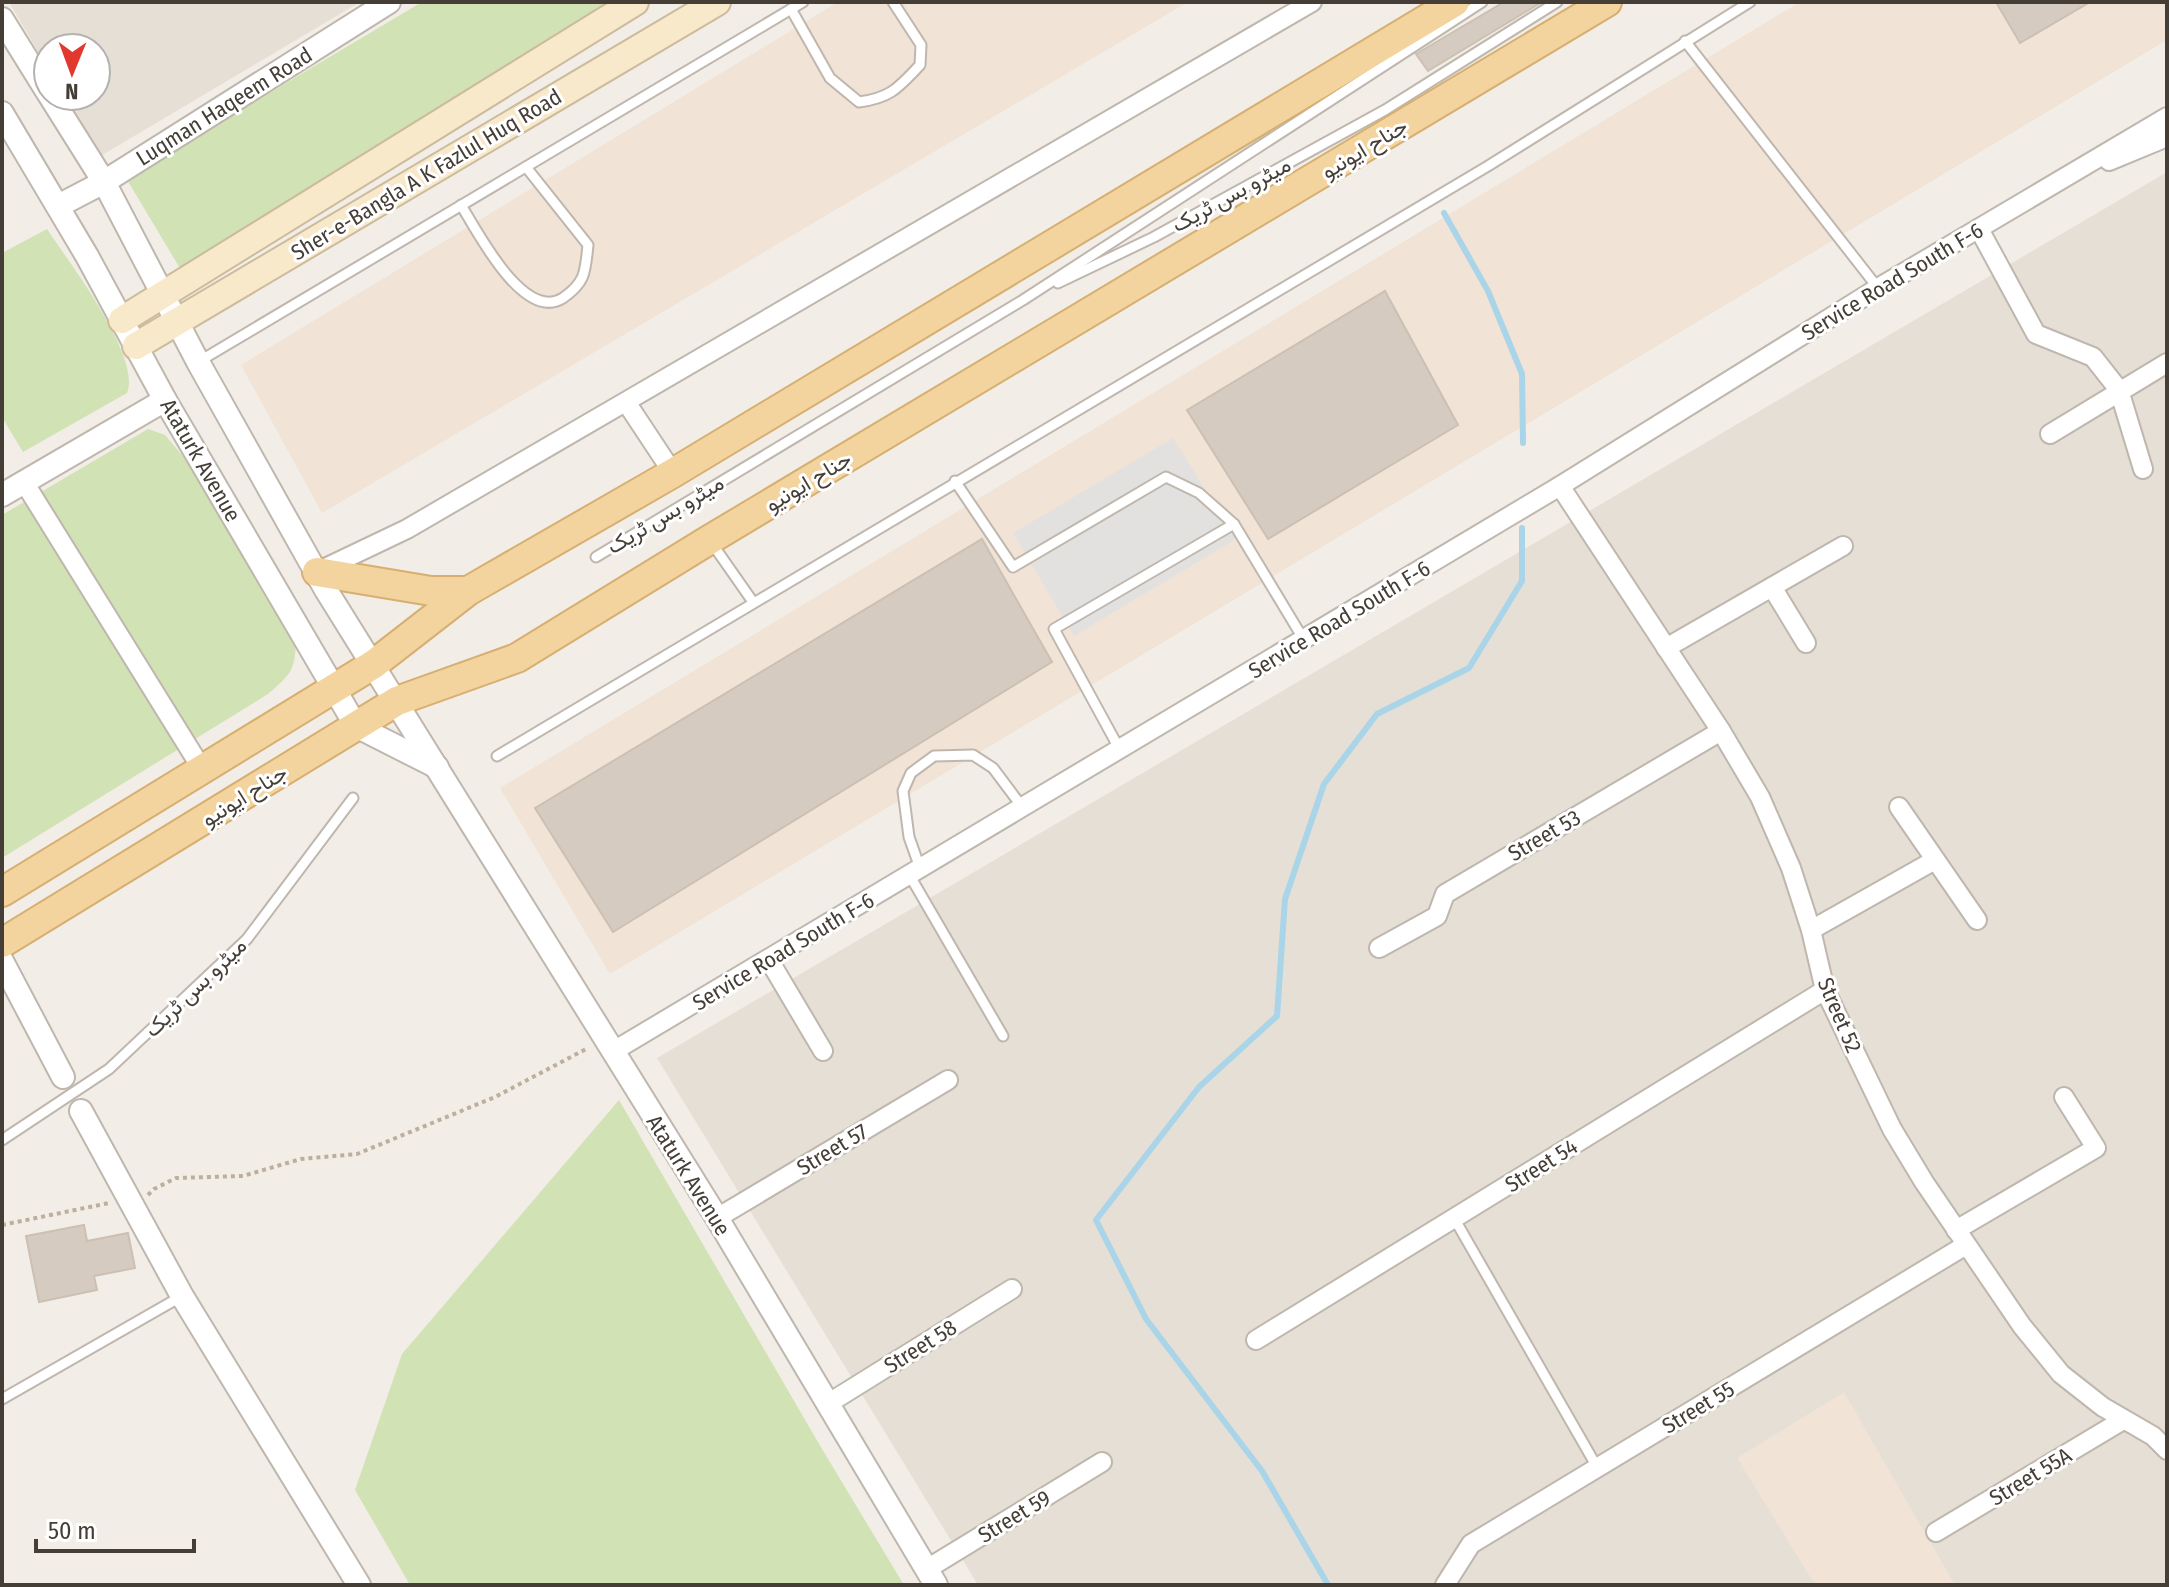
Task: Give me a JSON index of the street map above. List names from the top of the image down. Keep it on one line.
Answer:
{"streets":{"main road":["جناح ایونیو","Sher-e-Bangla A K Fazlul Huq Road"],"street":["Luqman Haqeem Road","Service Road South F-6","Ataturk Avenue","Street 53","Street 52","Street 57","Street 54","Street 58","Street 55","Street 55A","Street 59"],"lane":["میٹرو بس ٹریک"]},"crossings":[["Luqman Haqeem Road","Ataturk Avenue"],["جناح ایونیو","Ataturk Avenue"],["Sher-e-Bangla A K Fazlul Huq Road","Ataturk Avenue"],["Service Road South F-6","Ataturk Avenue"],["Service Road South F-6","Street 52"],["Ataturk Avenue","Street 57"],["Ataturk Avenue","Street 58"],["Ataturk Avenue","Street 59"],["Street 53","Street 52"],["Street 52","Street 54"],["Street 52","Street 55"],["Street 52","Street 55A"]],"scale_bar":"50 m","north":"bottom"}
